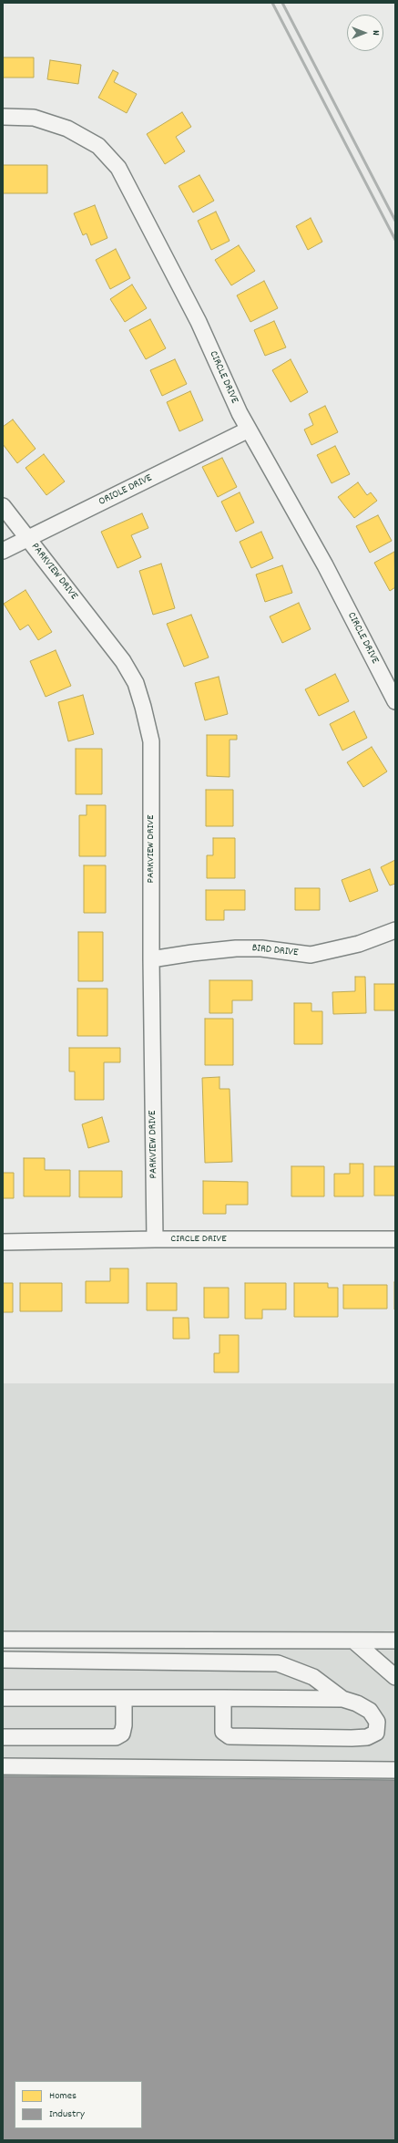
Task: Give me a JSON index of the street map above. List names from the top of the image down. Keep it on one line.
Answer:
{"streets":{"street":["CIRCLE DRIVE","ORIOLE DRIVE","PARKVIEW DRIVE","BIRD DRIVE"]},"crossings":[["CIRCLE DRIVE","ORIOLE DRIVE"],["CIRCLE DRIVE","PARKVIEW DRIVE"],["ORIOLE DRIVE","PARKVIEW DRIVE"],["PARKVIEW DRIVE","BIRD DRIVE"]],"legend":["Homes","Industry"],"north":"right"}
